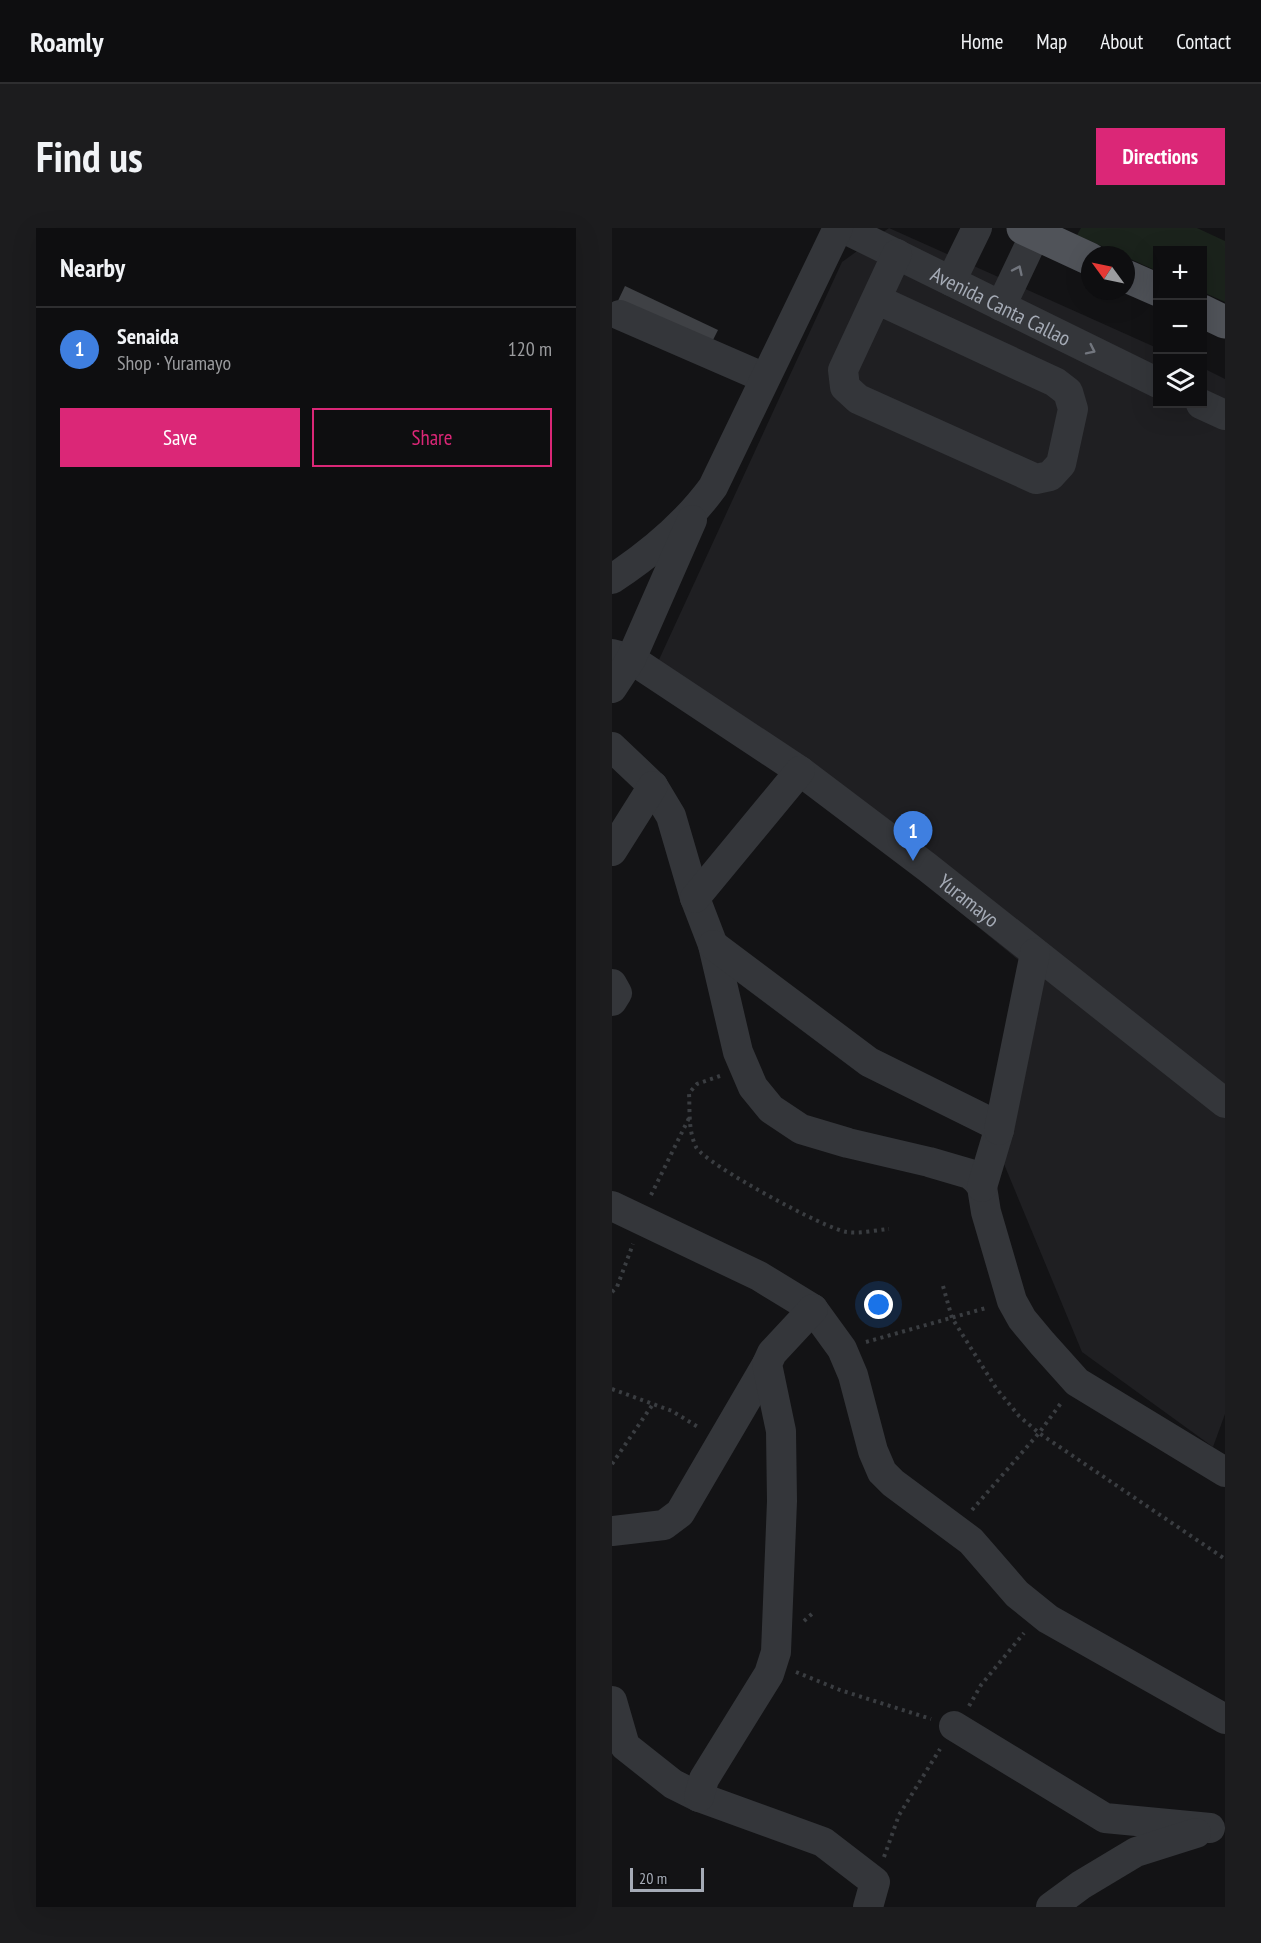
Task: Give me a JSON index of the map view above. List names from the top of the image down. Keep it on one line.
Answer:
{"streets":{"street":["Avenida Canta Callao","Yuramayo"]},"one_way":["Avenida Canta Callao"],"scale_bar":"20 m","north":"top left","page":{"header":"Roamly","nav":["Home","Map","About","Contact"],"buttons":["Directions",["Save","Share"]],"title":"Find us","heading":"Nearby","map_buttons":["+","−"],"list":[{"mark":"1","name":"Senaida","note":"Shop · Yuramayo","value":"120 m"}],"pins":"1","scale":"20 m"}}
